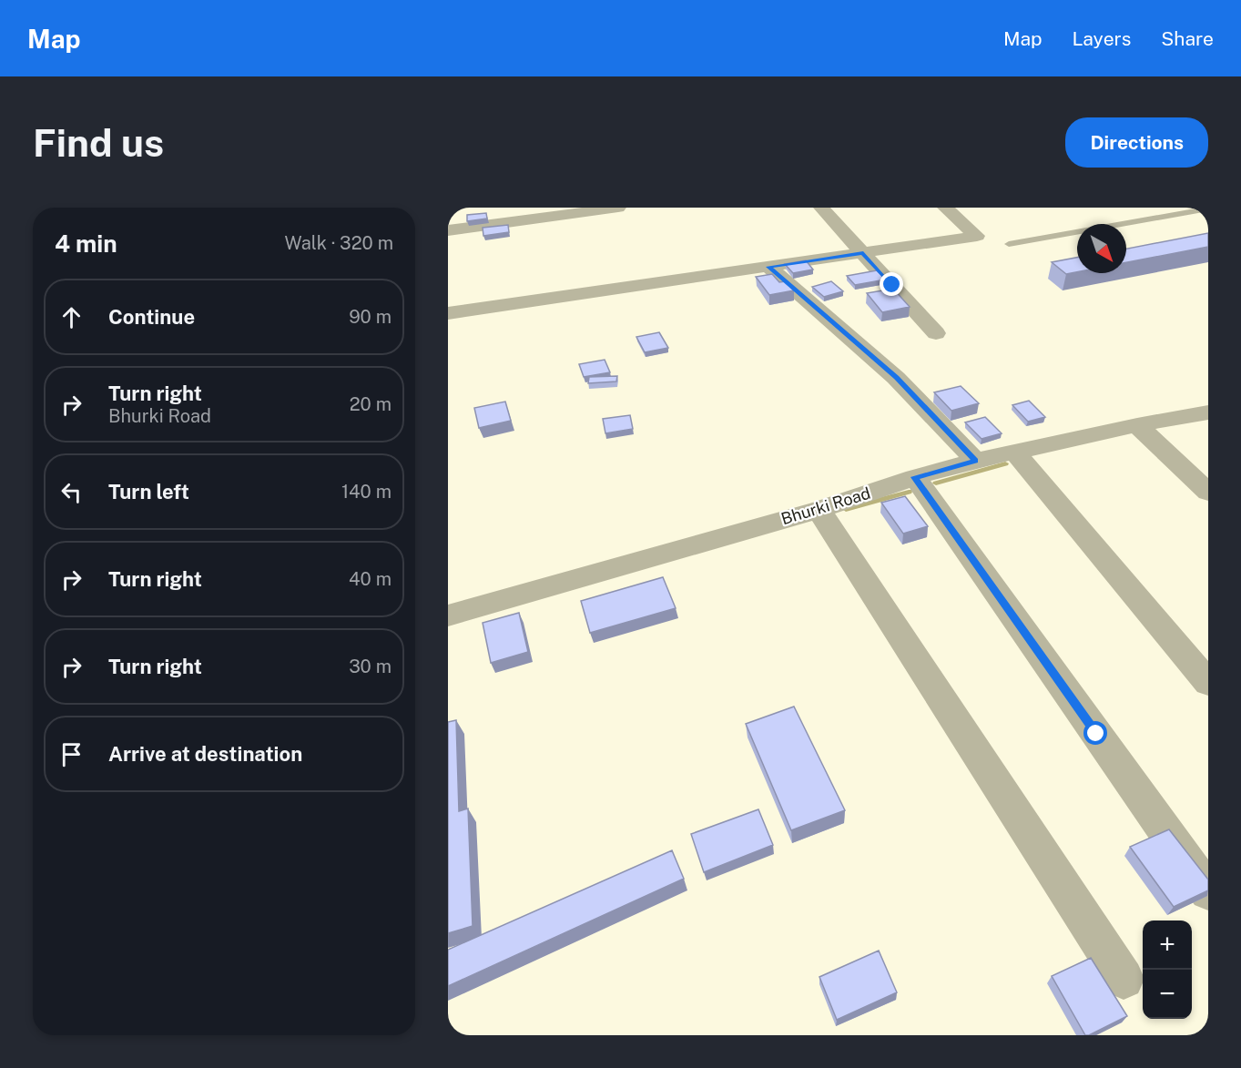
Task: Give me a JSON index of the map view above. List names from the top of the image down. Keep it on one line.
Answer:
{"streets":{"street":["Bhurki Road"]},"north":"bottom right","page":{"header":"Map","nav":["Map","Layers","Share"],"buttons":"Directions","title":"Find us","heading":["4 min","Walk · 320 m"],"list":[["Continue","90 m"],["Turn right","Bhurki Road","20 m"],["Turn left","140 m"],["Turn right","40 m"],["Turn right","30 m"],"Arrive at destination"],"map_buttons":["+","−"]}}
